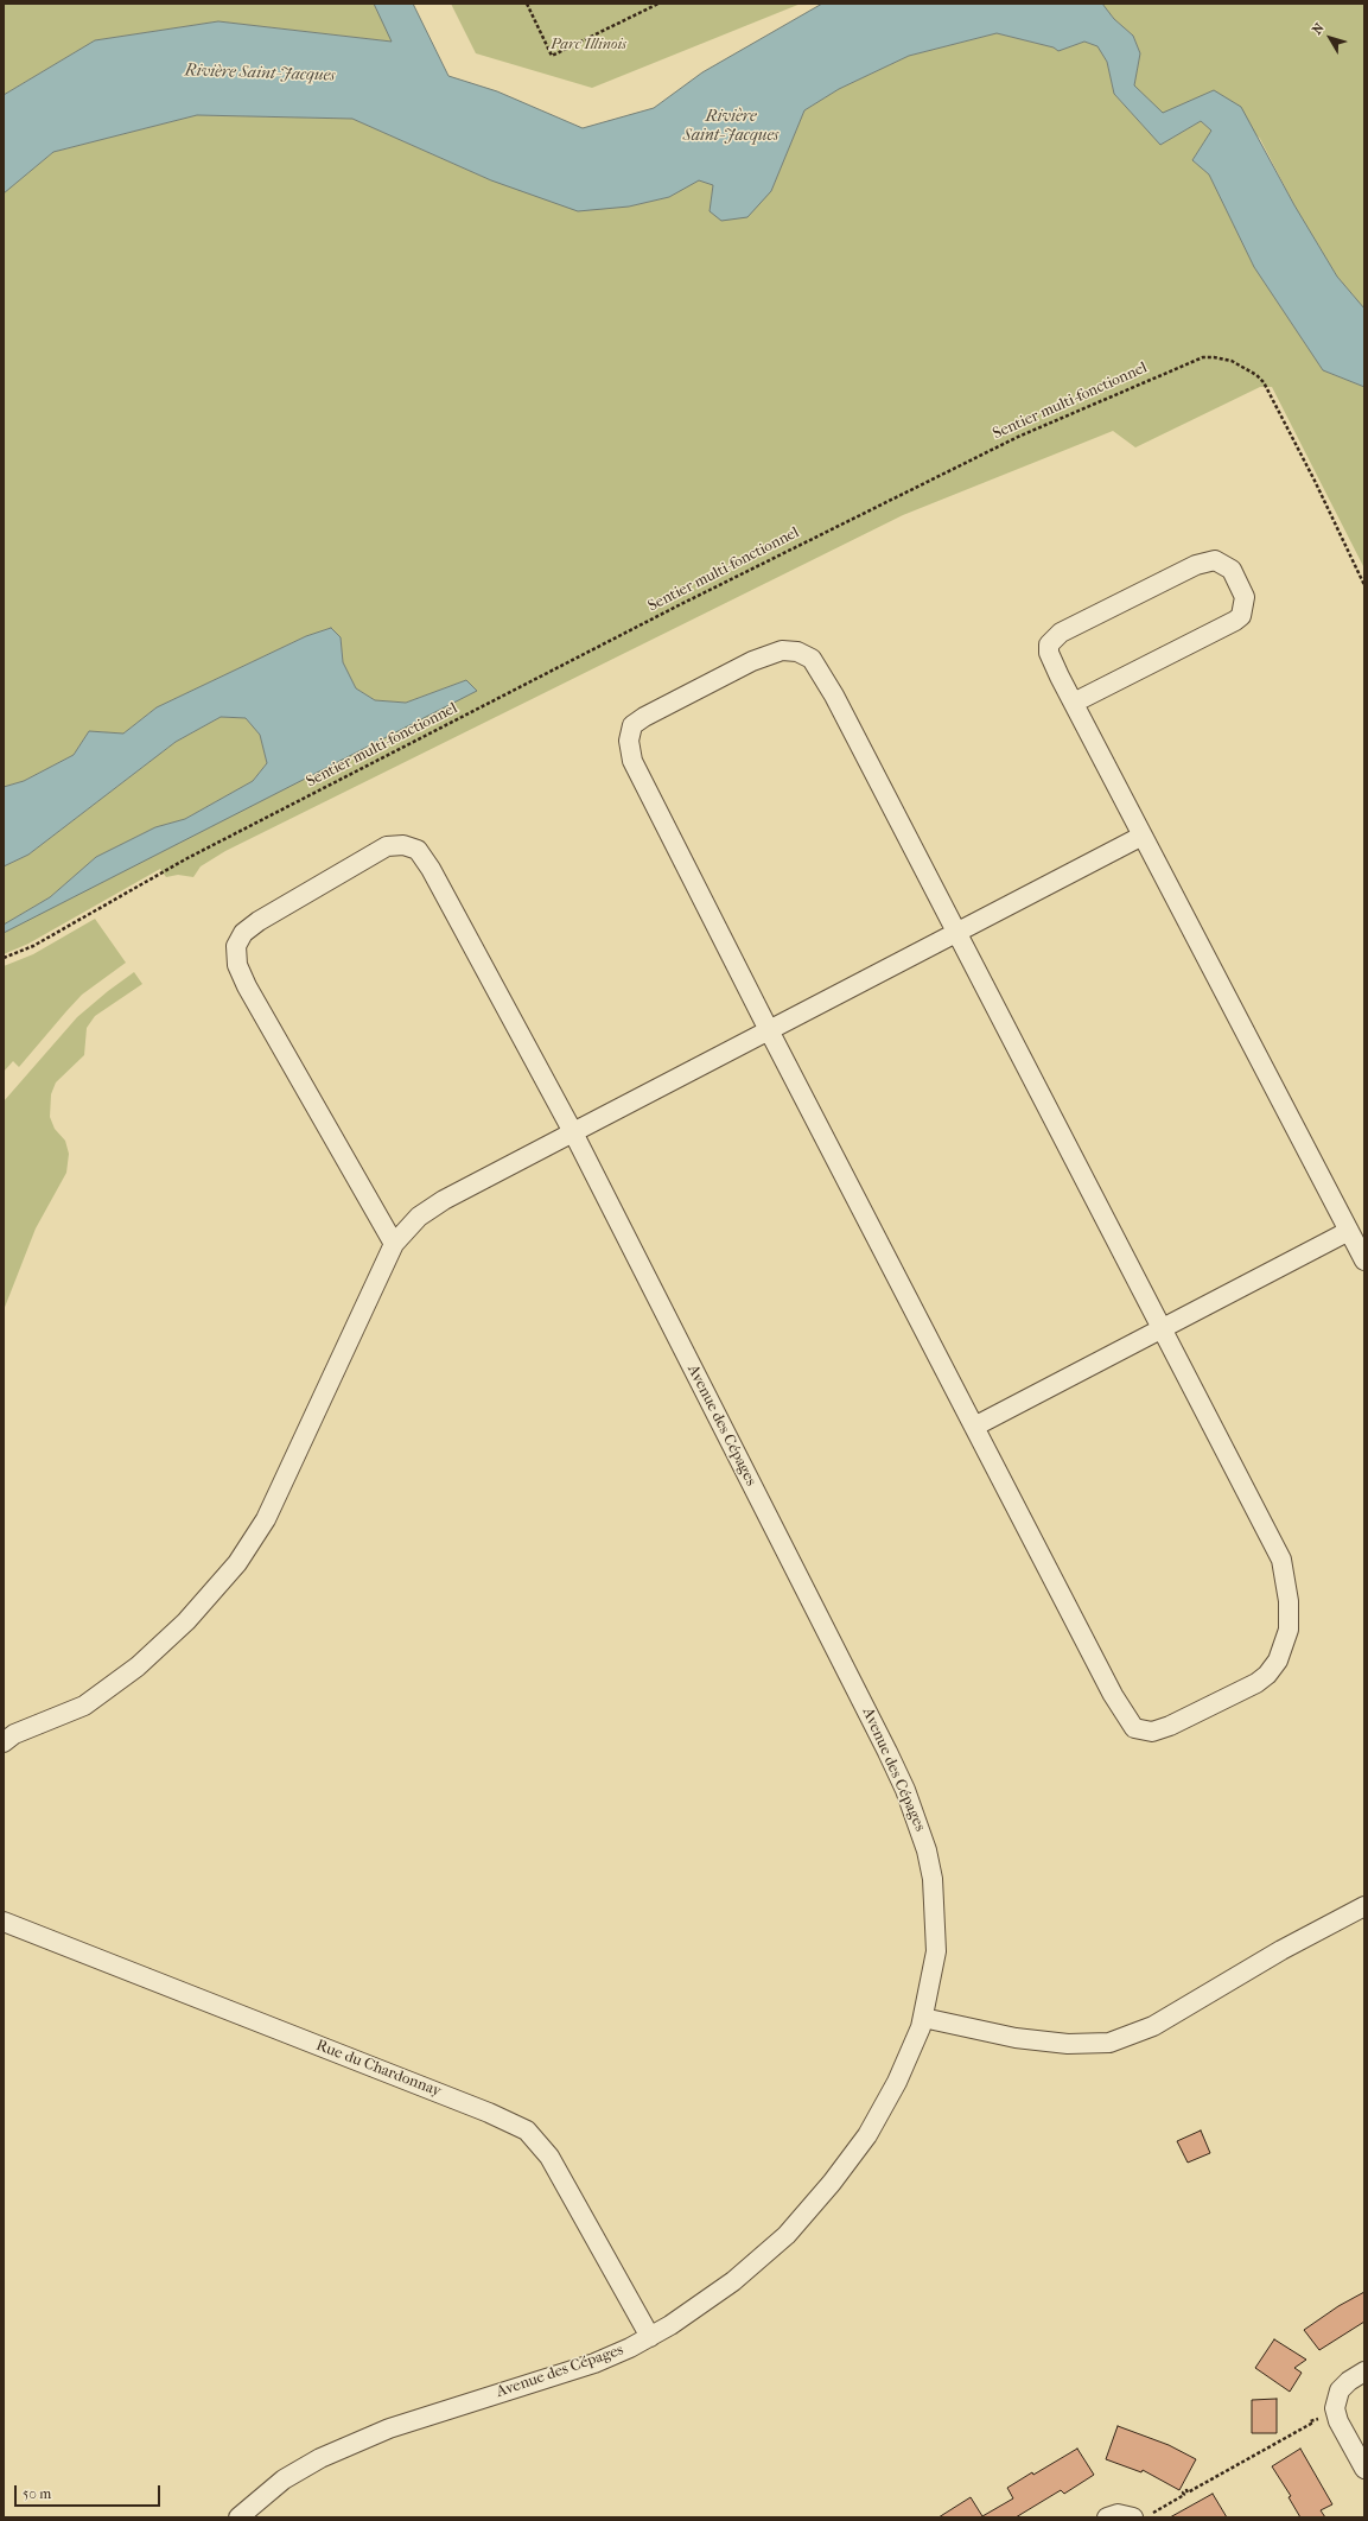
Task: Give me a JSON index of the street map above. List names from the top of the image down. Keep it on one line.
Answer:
{"streets":{"street":["Avenue des Cépages","Rue du Chardonnay"],"path":["Sentier multi-fonctionnel"]},"crossings":[["Avenue des Cépages","Rue du Chardonnay"]],"water":["Rivière Saint-Jacques"],"parks":["Parc Illinois"],"scale_bar":"50 m","north":"top left"}
